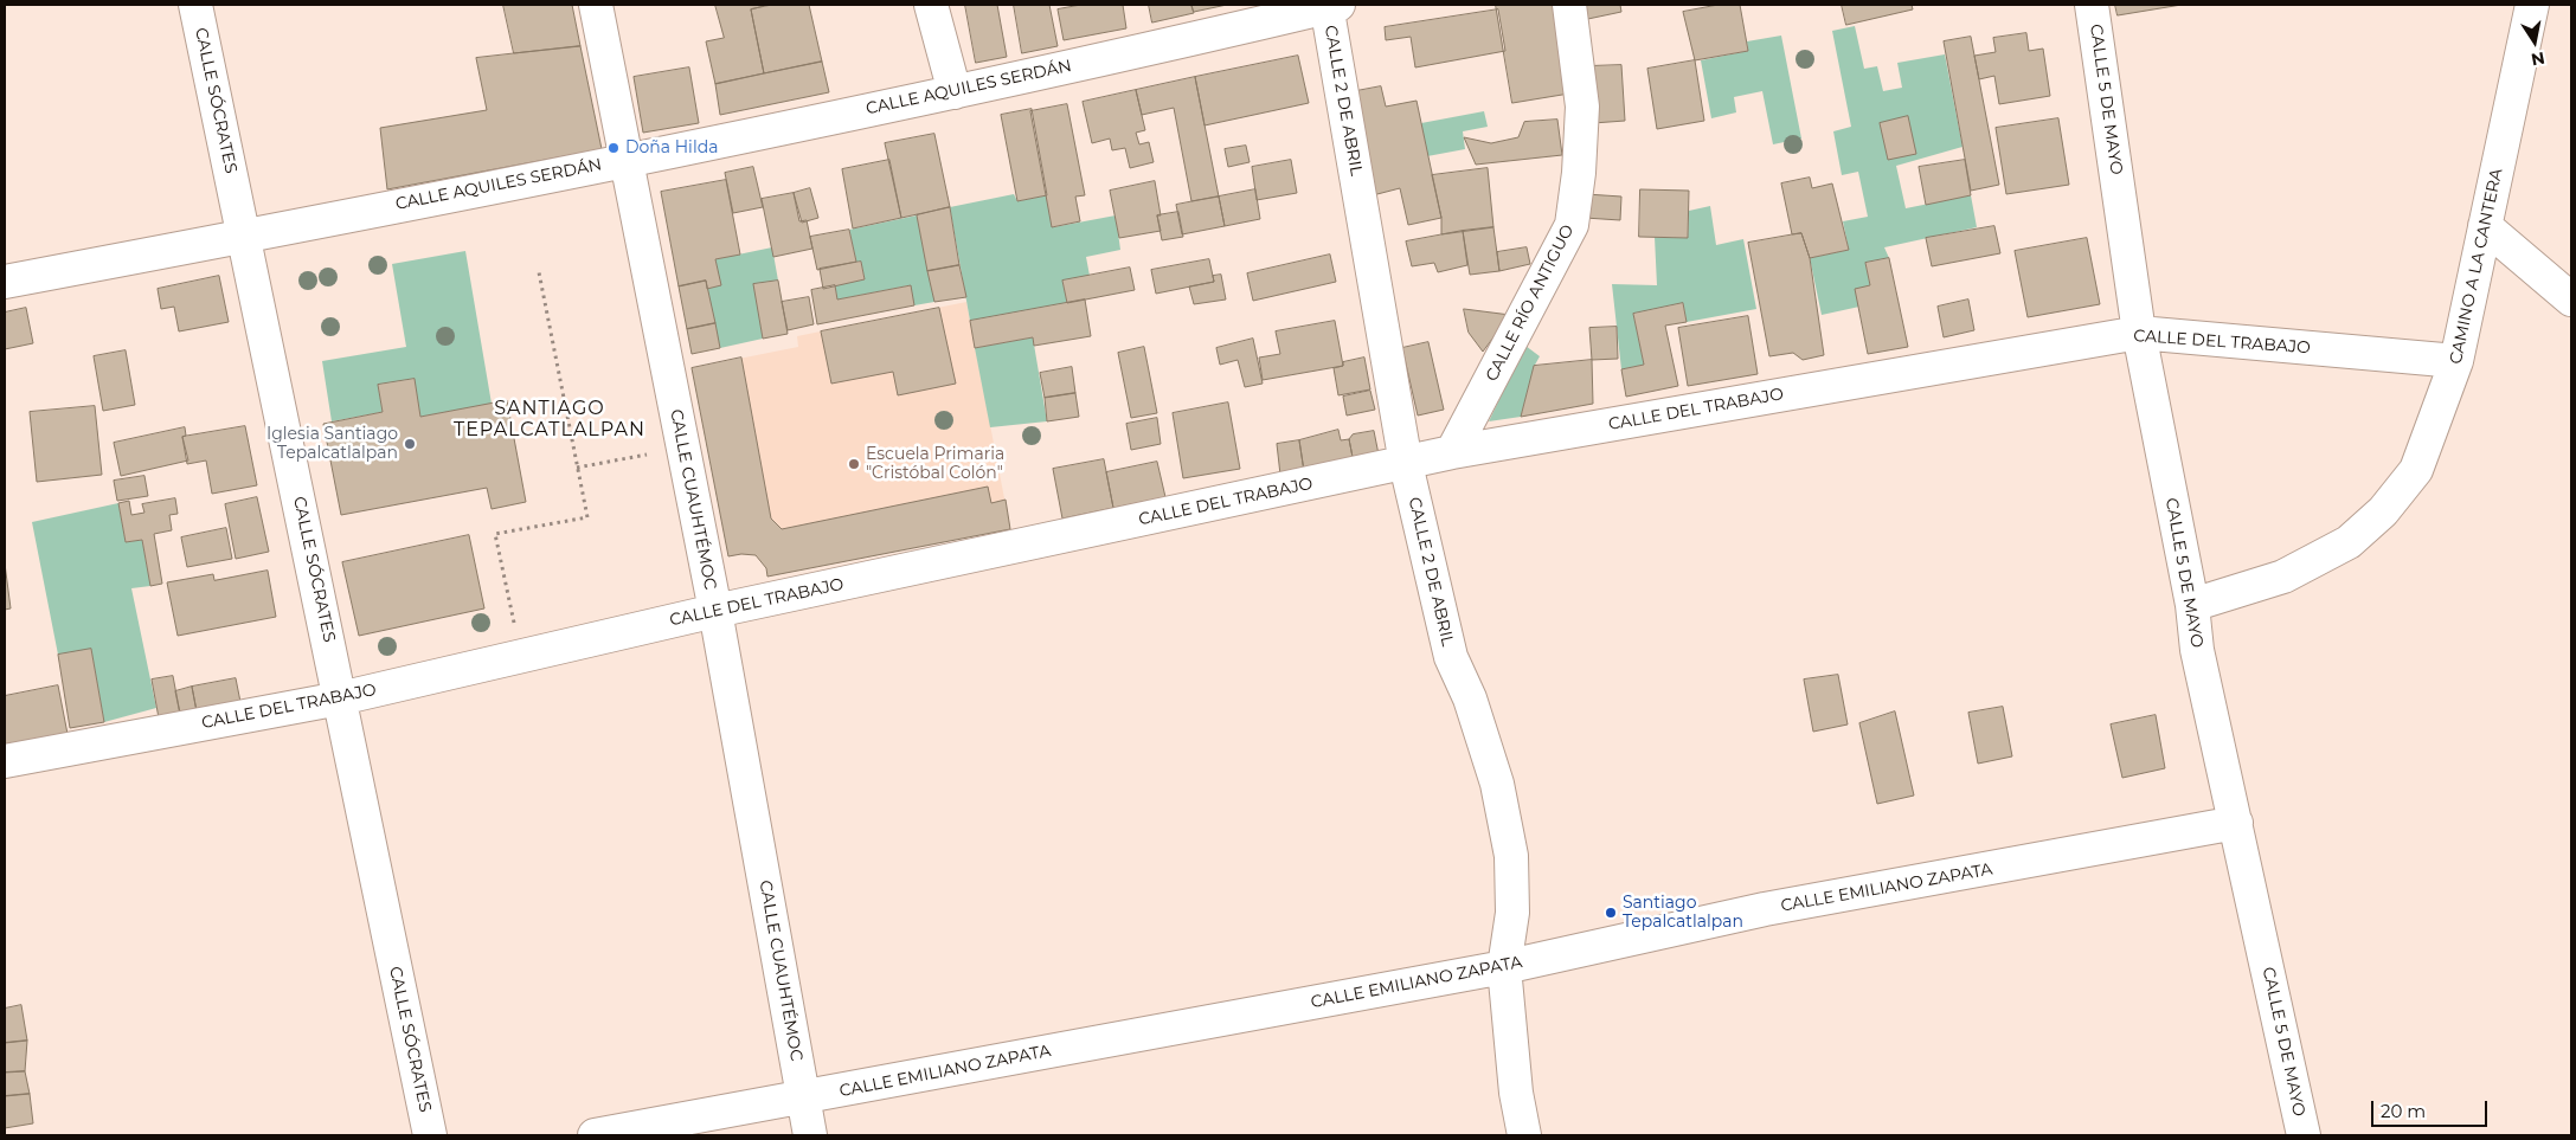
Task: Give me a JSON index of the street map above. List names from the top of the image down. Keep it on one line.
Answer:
{"streets":{"street":["CALLE AQUILES SERDÁN","CALLE 5 DE MAYO","CALLE SÓCRATES","CALLE 2 DE ABRIL","CAMINO A LA CANTERA","CALLE RÍO ANTIGUO","CALLE DEL TRABAJO","CALLE CUAUHTÉMOC","CALLE EMILIANO ZAPATA"]},"crossings":[["CALLE AQUILES SERDÁN","CALLE SÓCRATES"],["CALLE AQUILES SERDÁN","CALLE 2 DE ABRIL"],["CALLE AQUILES SERDÁN","CALLE CUAUHTÉMOC"],["CALLE 5 DE MAYO","CAMINO A LA CANTERA"],["CALLE 5 DE MAYO","CALLE DEL TRABAJO"],["CALLE 5 DE MAYO","CALLE EMILIANO ZAPATA"],["CALLE SÓCRATES","CALLE DEL TRABAJO"],["CALLE 2 DE ABRIL","CALLE DEL TRABAJO"],["CALLE 2 DE ABRIL","CALLE EMILIANO ZAPATA"],["CAMINO A LA CANTERA","CALLE DEL TRABAJO"],["CALLE RÍO ANTIGUO","CALLE DEL TRABAJO"],["CALLE DEL TRABAJO","CALLE CUAUHTÉMOC"],["CALLE CUAUHTÉMOC","CALLE EMILIANO ZAPATA"]],"districts":["SANTIAGO TEPALCATLALPAN"],"places":["Doña Hilda","Iglesia Santiago Tepalcatlalpan","Escuela Primaria \"Cristóbal Colón\"","Santiago Tepalcatlalpan"],"scale_bar":"20 m","north":"bottom"}
